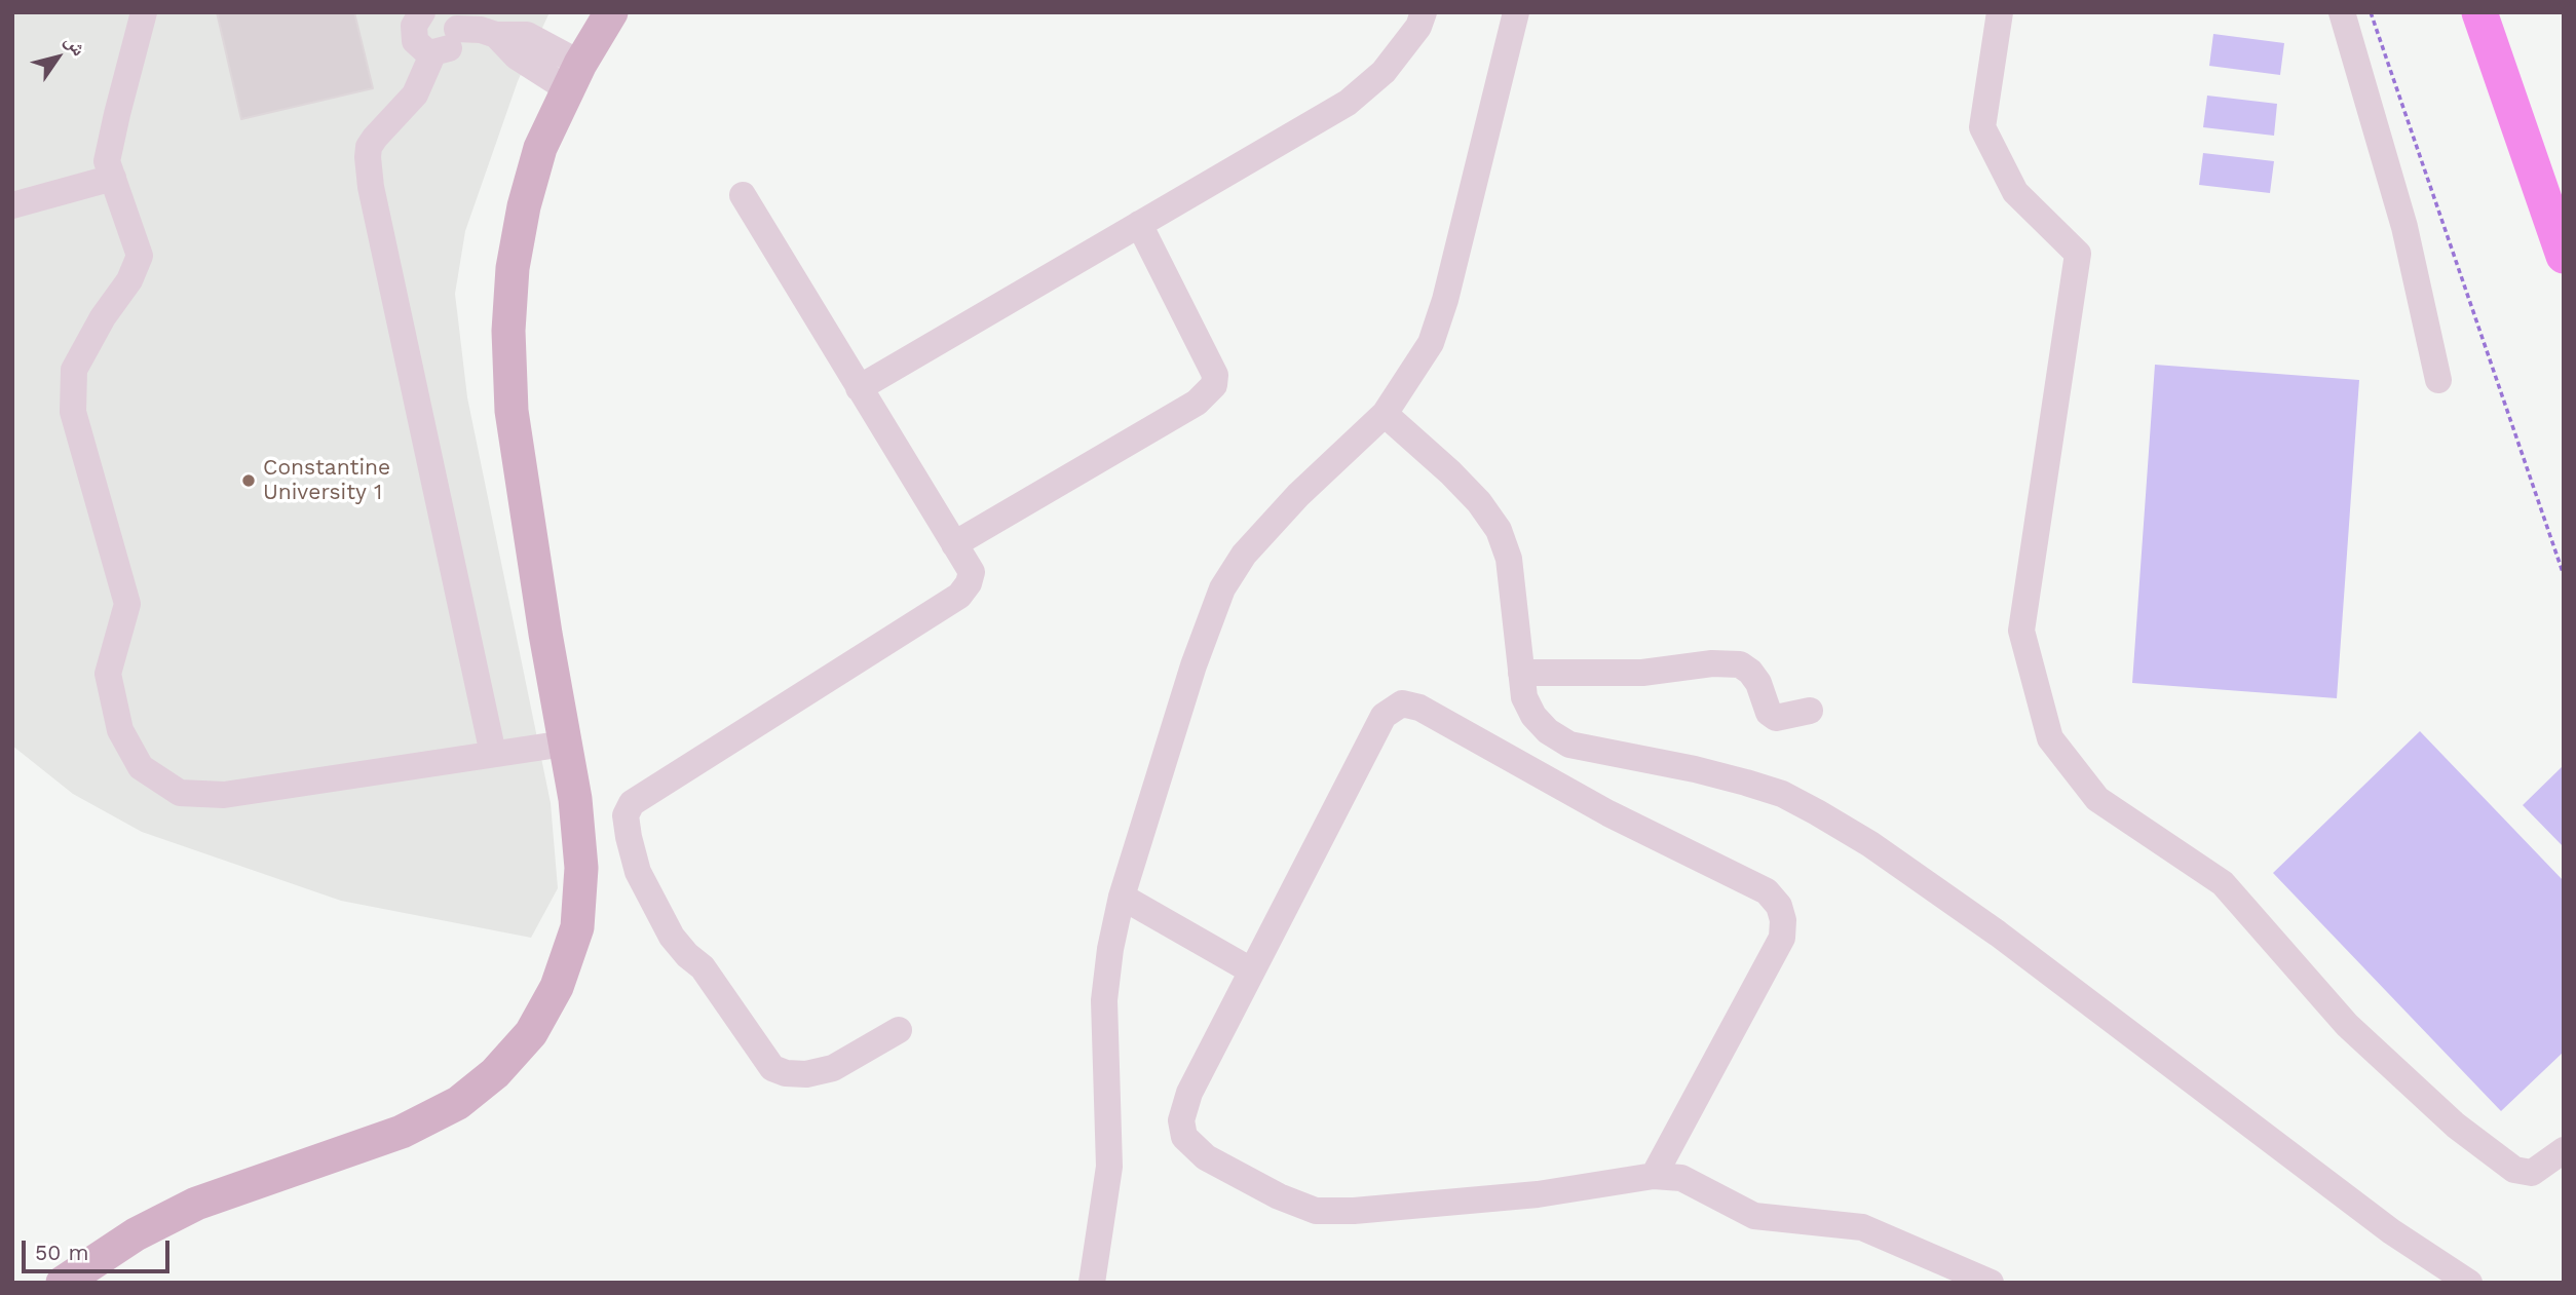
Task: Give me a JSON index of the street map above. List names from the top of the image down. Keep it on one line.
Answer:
{"places":["Constantine University 1"],"scale_bar":"50 m","north":"top right"}
